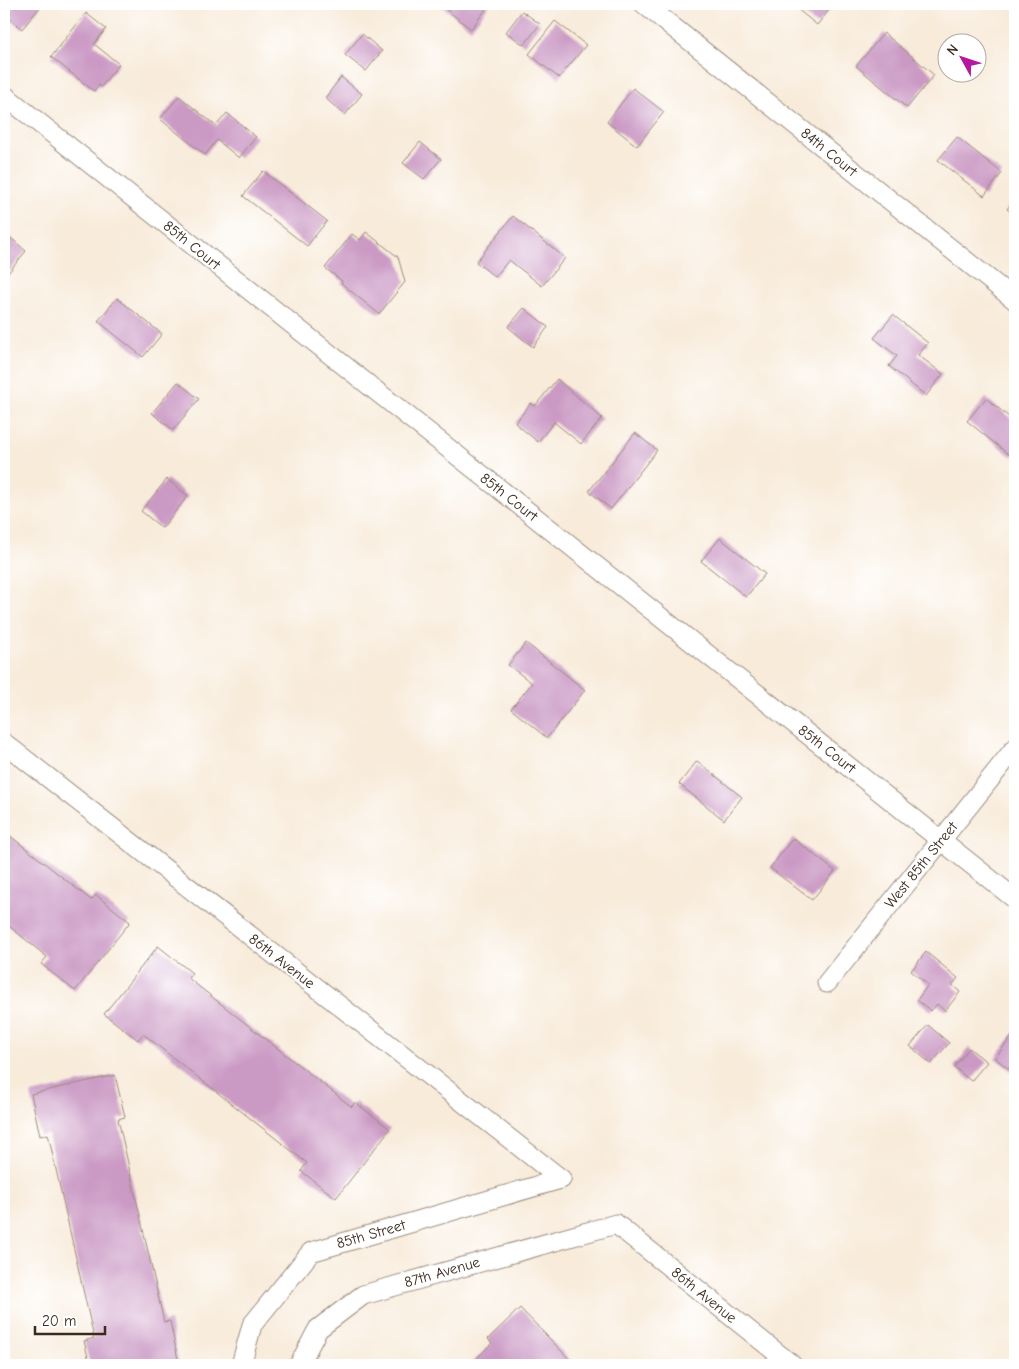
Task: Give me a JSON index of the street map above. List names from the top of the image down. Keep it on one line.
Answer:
{"streets":{"street":["84th Court","85th Court","West 85th Street","86th Avenue","85th Street","87th Avenue"]},"crossings":[["85th Court","West 85th Street"],["86th Avenue","85th Street"],["86th Avenue","87th Avenue"]],"scale_bar":"20 m","north":"top left"}
